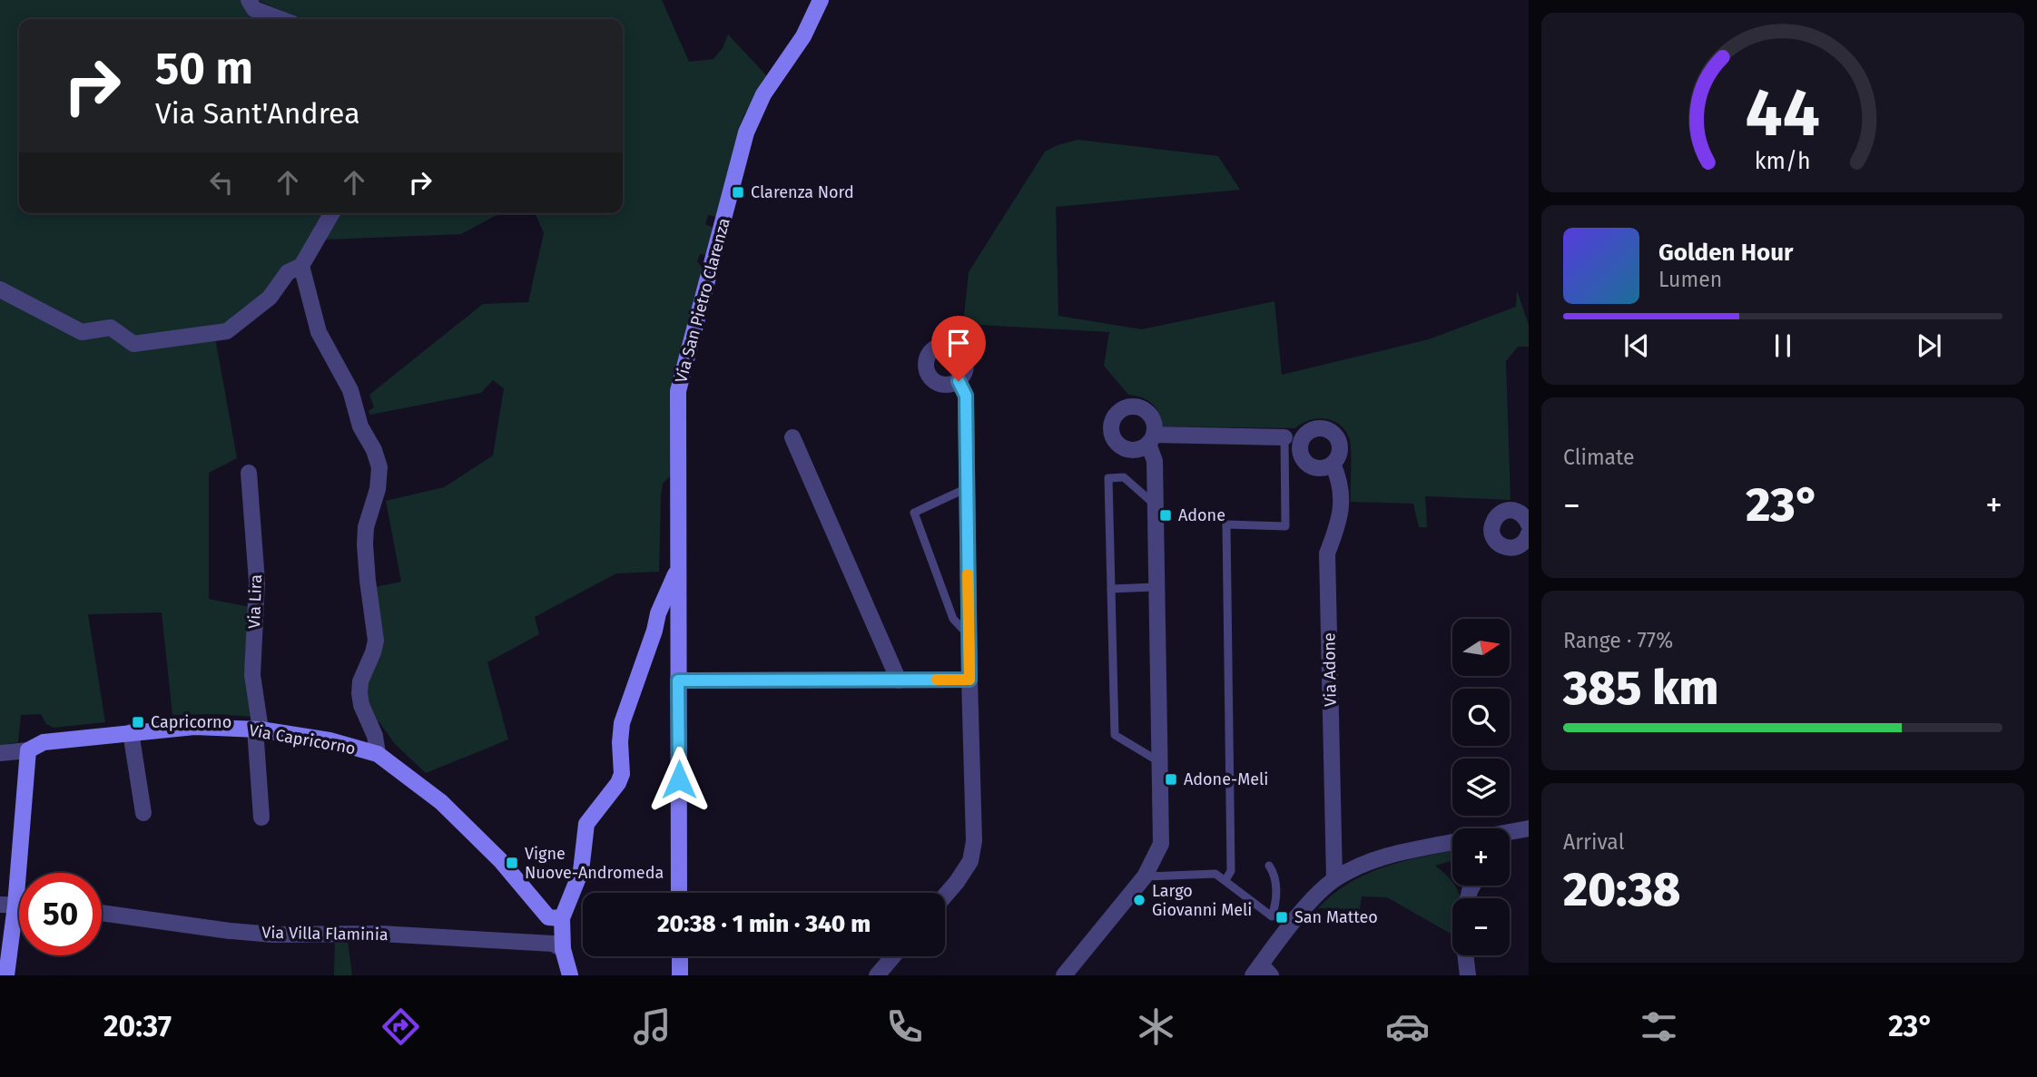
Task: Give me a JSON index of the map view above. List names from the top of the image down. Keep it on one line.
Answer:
{"streets":{"main road":["Via San Pietro Clarenza","Via Capricorno"],"street":["Via Lira","Via Adone","Via Villa Flaminia"]},"crossings":[["Via Lira","Via Capricorno"]],"places":{"transit":["Clarenza Nord","Adone","Capricorno","Adone-Meli","Vigne Nuove-Andromeda","San Matteo"],"other":["Largo Giovanni Meli"]},"north":"right","page":{"turn":["50 m","Via Sant'Andrea"],"song":["Golden Hour","Lumen"],"tile":["Climate",["Range · 77%","385 km"],["Arrival","20:38"]],"heat":["−","23°","+"],"map_buttons":["+","−"],"limit":"50","trip":"20:38 · 1 min · 340 m","tabs":["20:37","23°"],"gauge":["44","km/h"]}}
